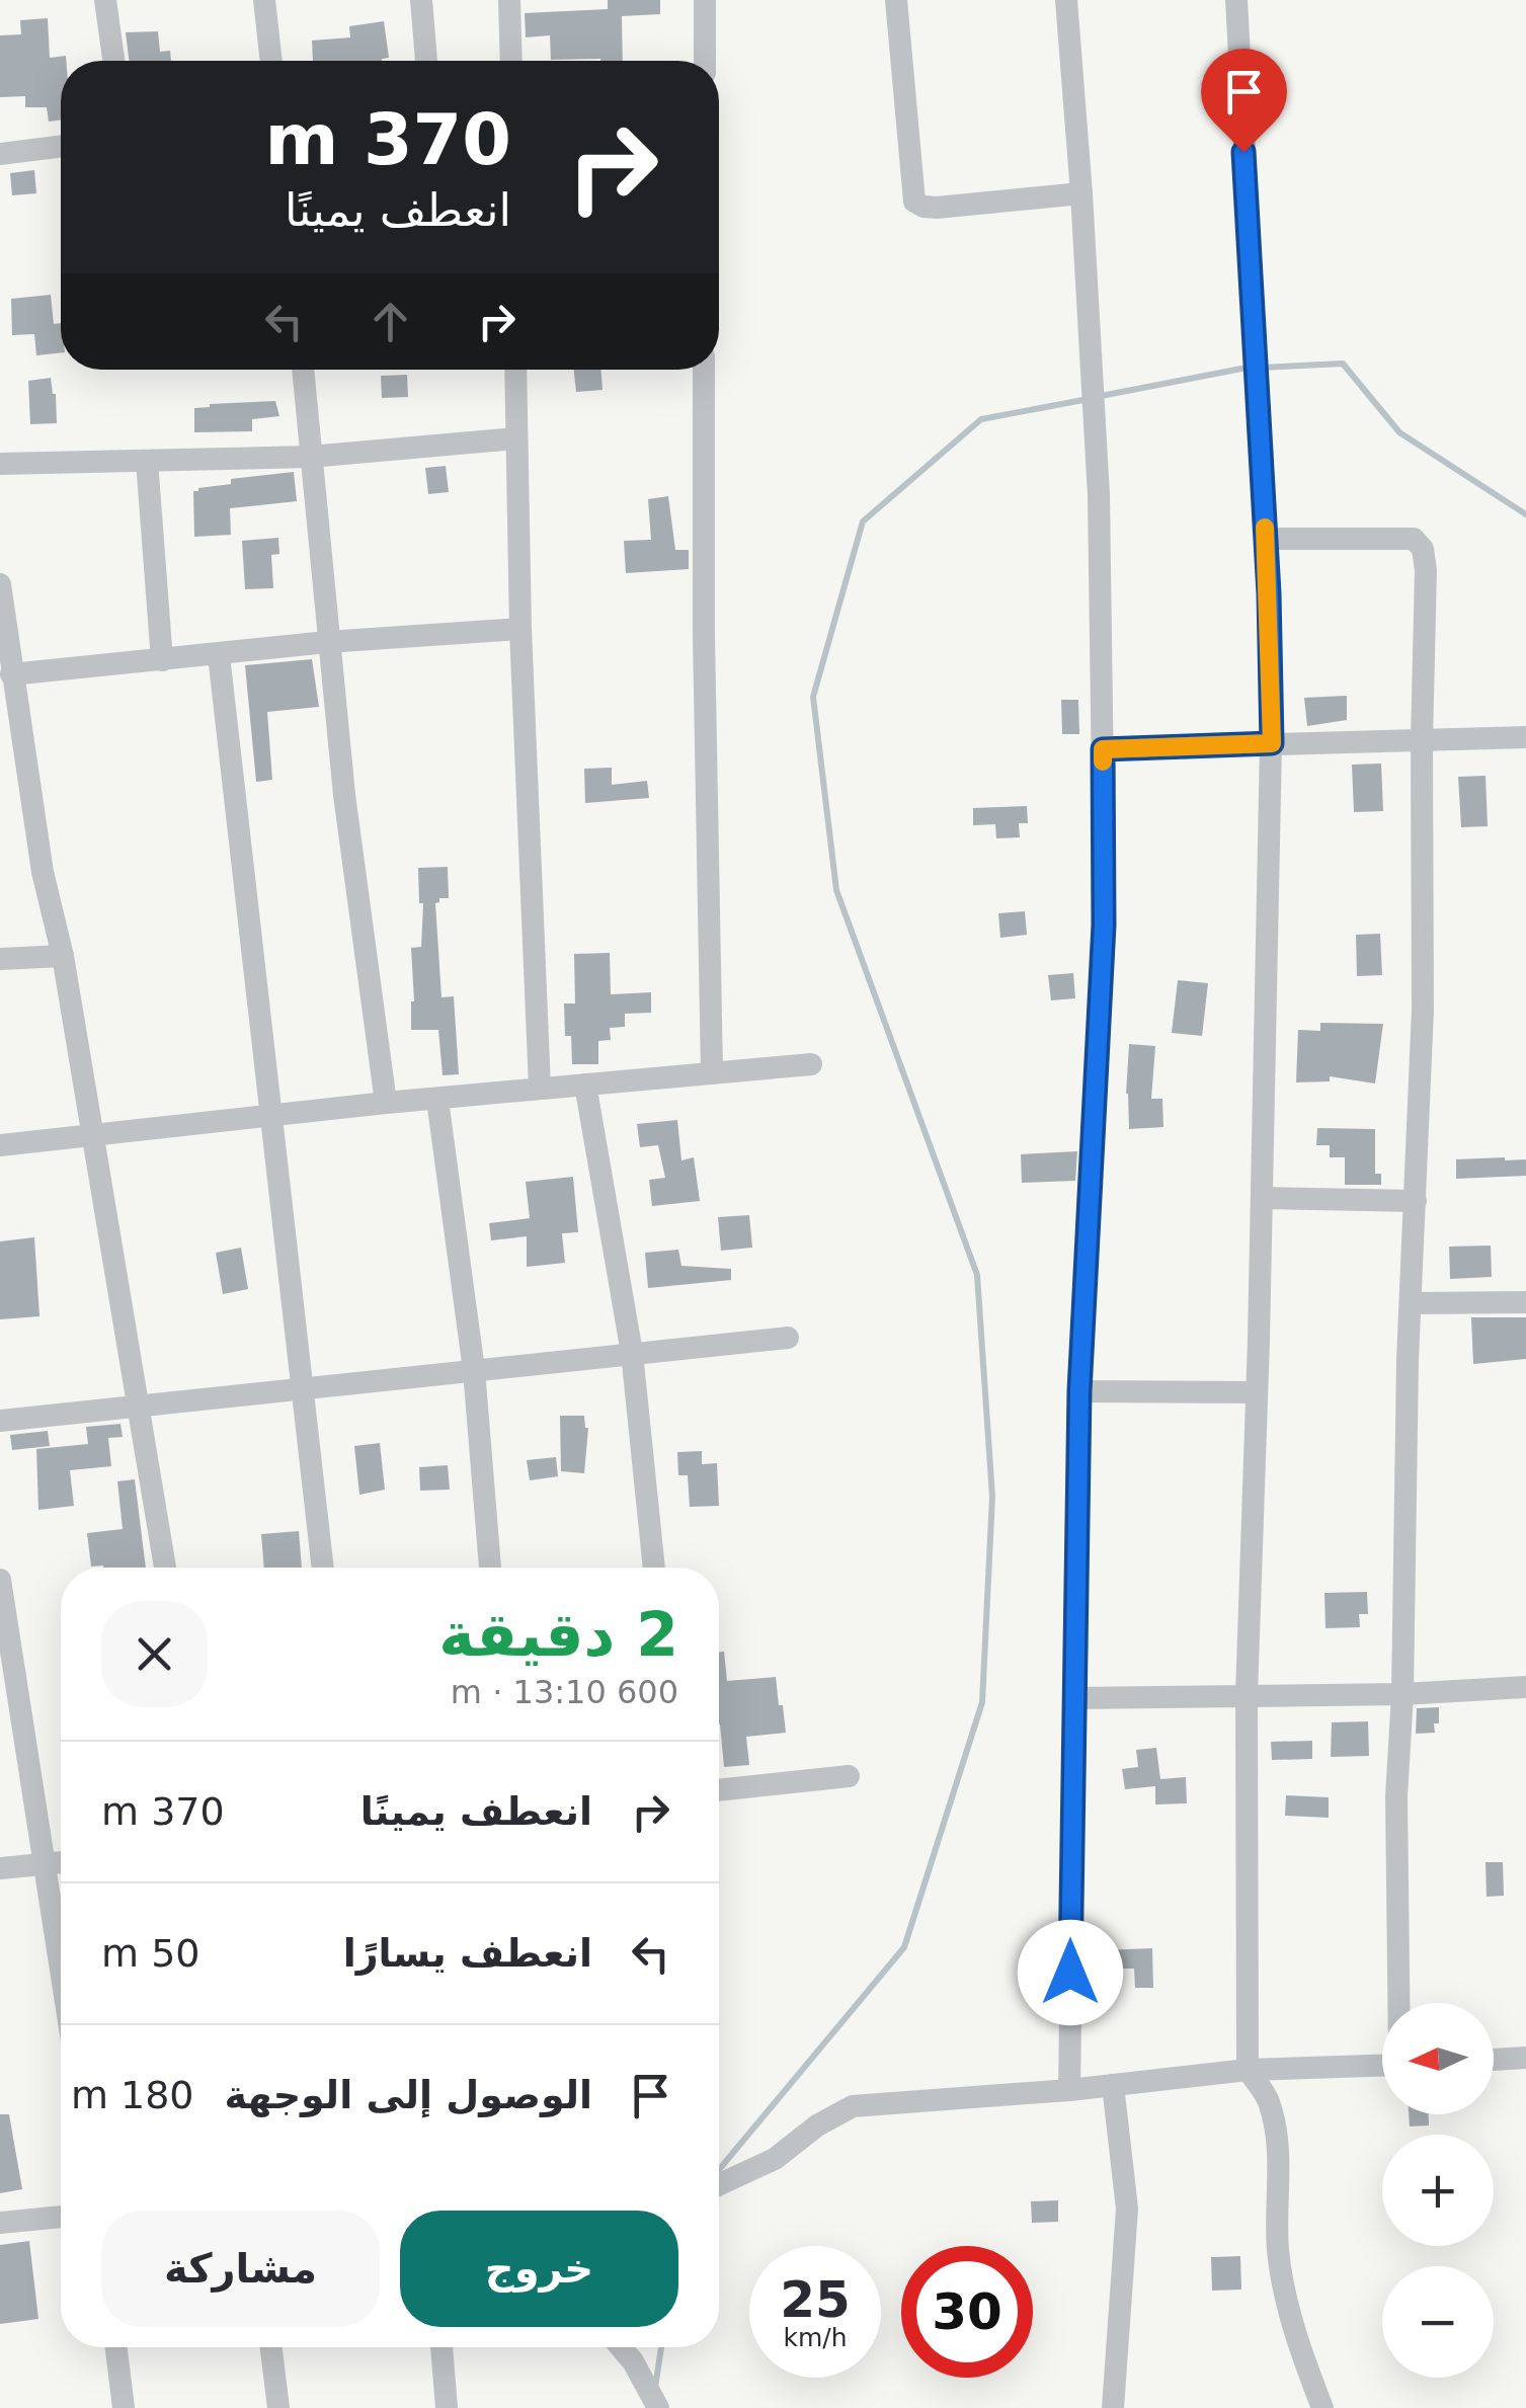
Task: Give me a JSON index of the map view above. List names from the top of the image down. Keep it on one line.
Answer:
{"north":"left","page":{"turn":["370 m","انعطف يمينًا"],"heading":["2 دقيقة","600 m · 13:10"],"list":[{"name":"انعطف يمينًا","value":"370 m"},{"name":"انعطف يسارًا","value":"50 m"},{"name":"الوصول إلى الوجهة","value":"180 m"}],"map_buttons":["+","−"],"buttons":["خروج","مشاركة"],"speed":"25 km/h","limit":"30"}}
